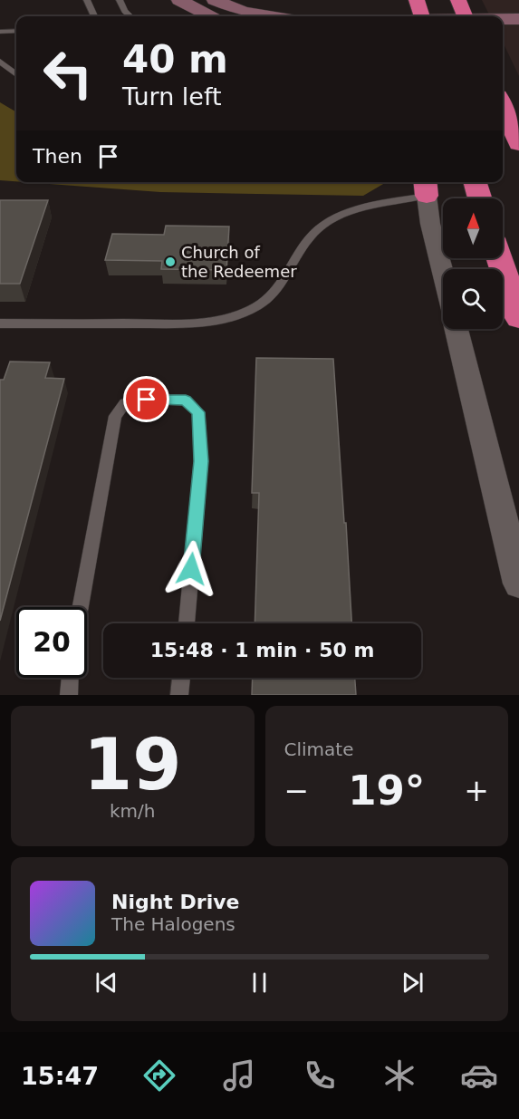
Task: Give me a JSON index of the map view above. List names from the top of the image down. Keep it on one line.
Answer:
{"places":["Church of the Redeemer"],"north":"top","page":{"turn":["40 m","Turn left"],"then":"Then","limit":"20","trip":"15:48 · 1 min · 50 m","tile":[["19","km/h"],"Climate"],"heat":["−","19°","+"],"song":["Night Drive","The Halogens"],"tabs":"15:47"}}
